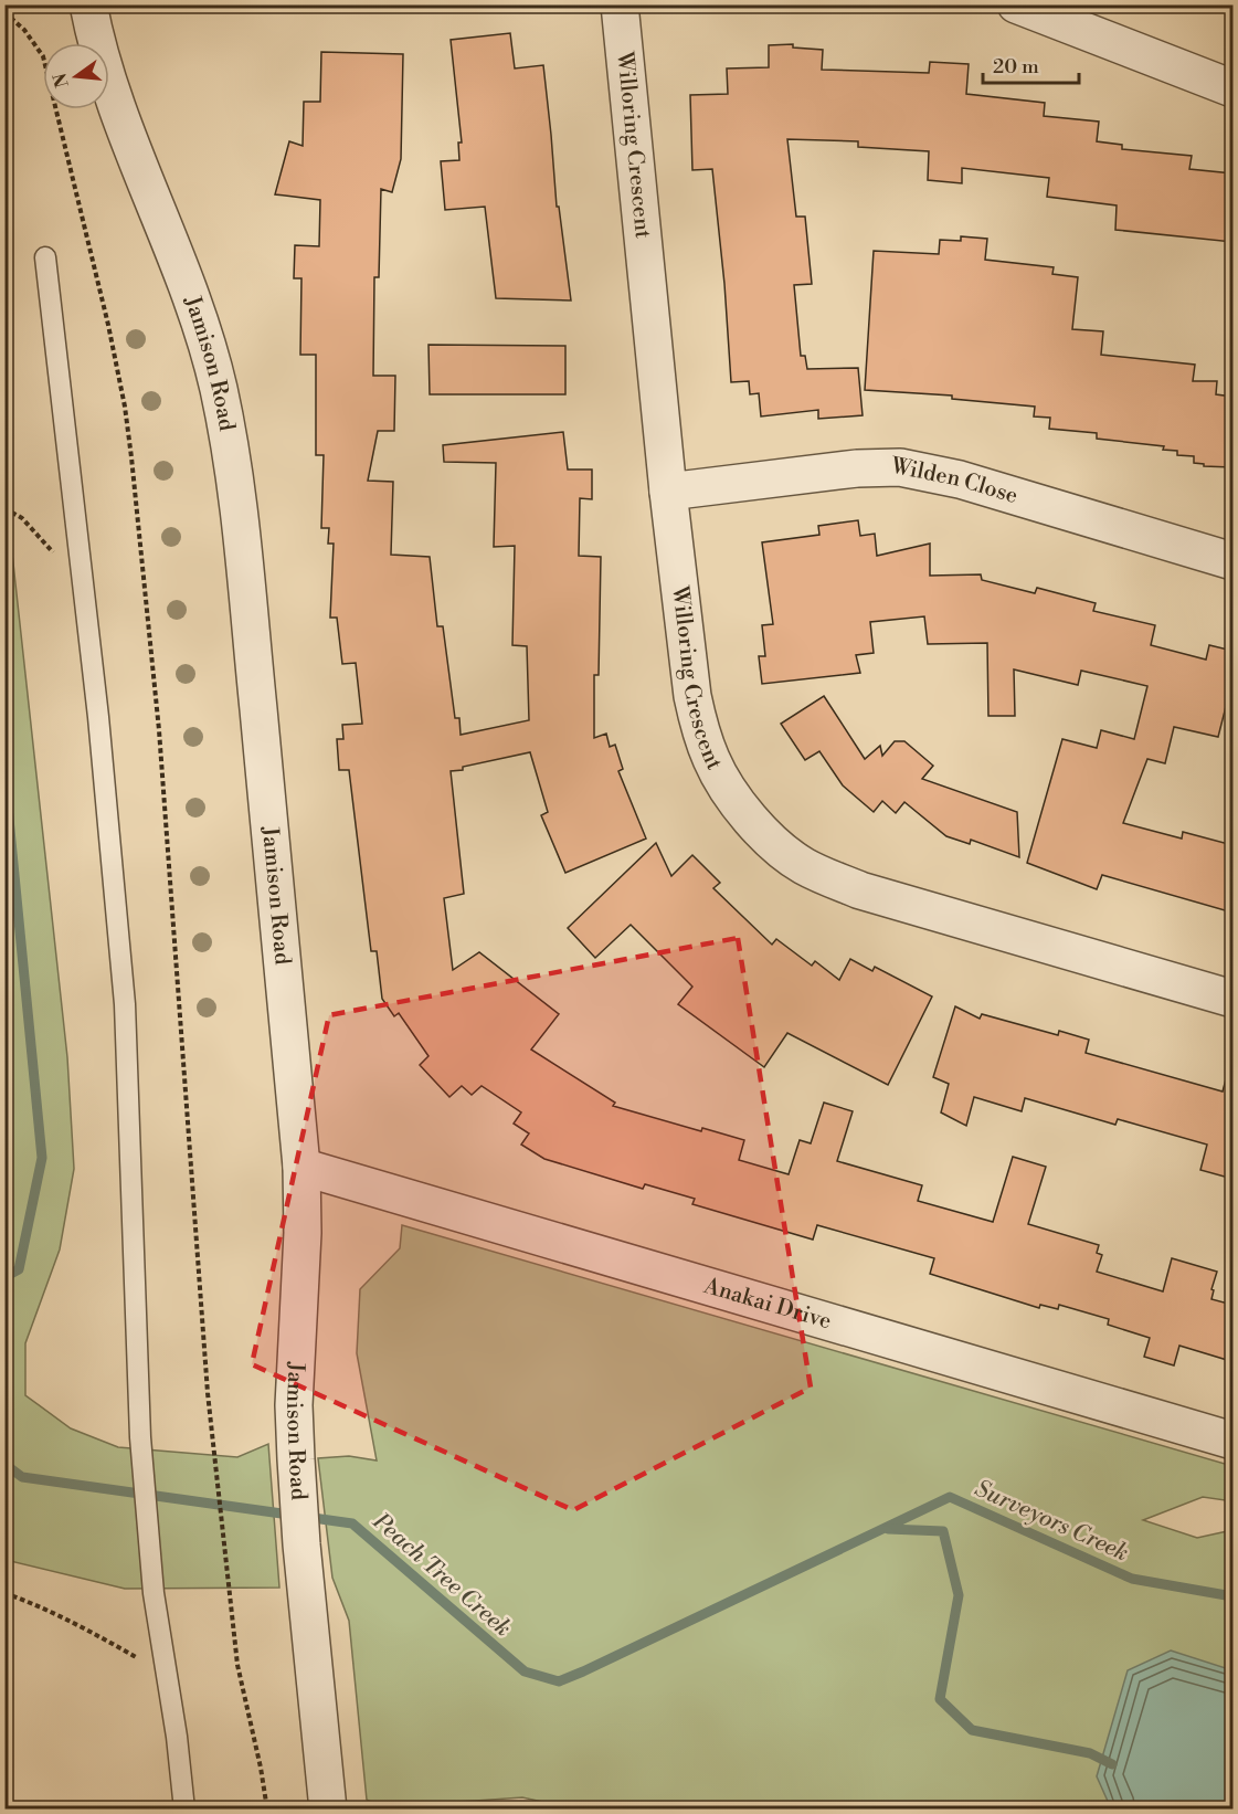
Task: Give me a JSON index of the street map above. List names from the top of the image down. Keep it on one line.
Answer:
{"streets":{"street":["Willoring Crescent","Jamison Road","Wilden Close","Anakai Drive"]},"crossings":[["Willoring Crescent","Wilden Close"],["Jamison Road","Anakai Drive"]],"water":["Surveyors Creek","Peach Tree Creek"],"scale_bar":"20 m","north":"left"}
